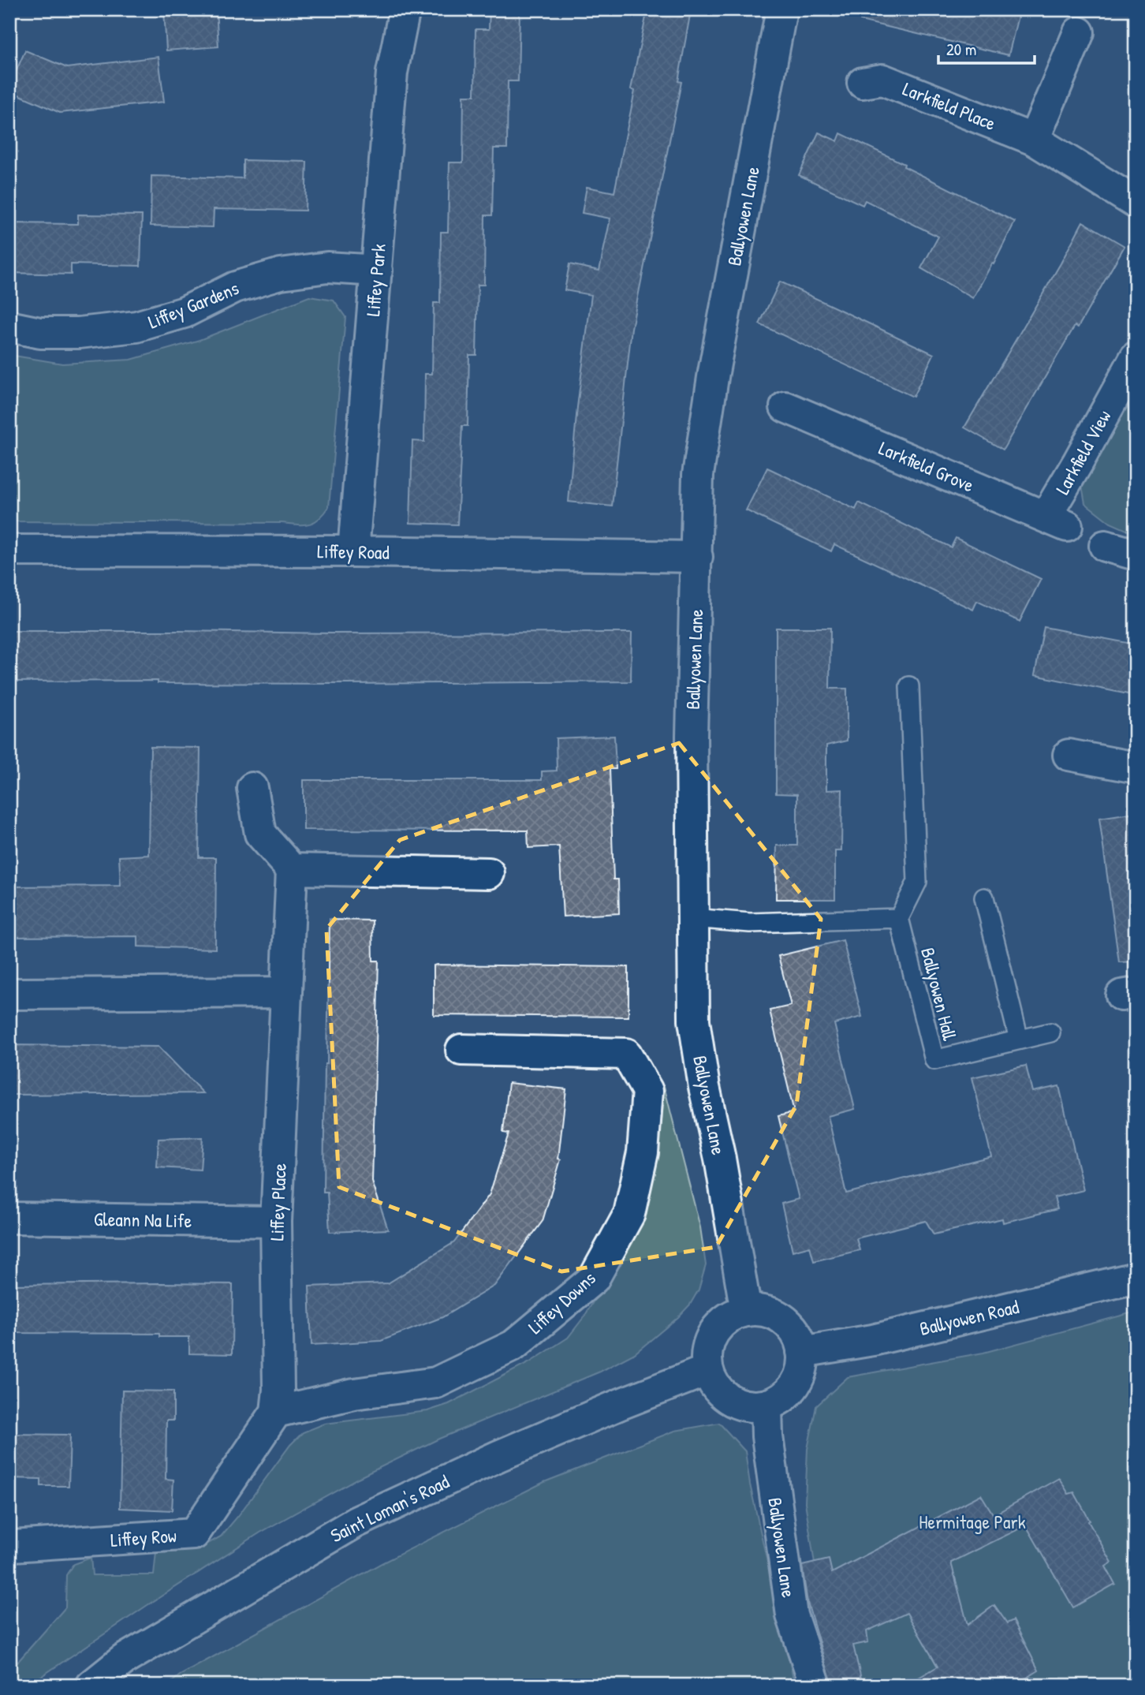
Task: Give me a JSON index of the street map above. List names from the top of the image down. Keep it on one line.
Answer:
{"streets":{"street":["Larkfield Place","Ballyowen Lane","Liffey Park","Liffey Gardens","Larkfield View","Larkfield Grove","Liffey Road","Liffey Place","Gleann Na Life","Liffey Downs","Ballyowen Road","Saint Loman's Road","Liffey Row"],"lane":["Ballyowen Hall"]},"crossings":[["Ballyowen Lane","Liffey Road"],["Ballyowen Lane","Ballyowen Road"],["Ballyowen Lane","Saint Loman's Road"],["Liffey Park","Liffey Gardens"],["Liffey Park","Liffey Road"],["Larkfield View","Larkfield Grove"],["Liffey Place","Gleann Na Life"],["Liffey Place","Liffey Downs"],["Liffey Place","Liffey Row"],["Liffey Downs","Liffey Row"],["Ballyowen Road","Saint Loman's Road"]],"parks":["Hermitage Park"],"scale_bar":"20 m"}
